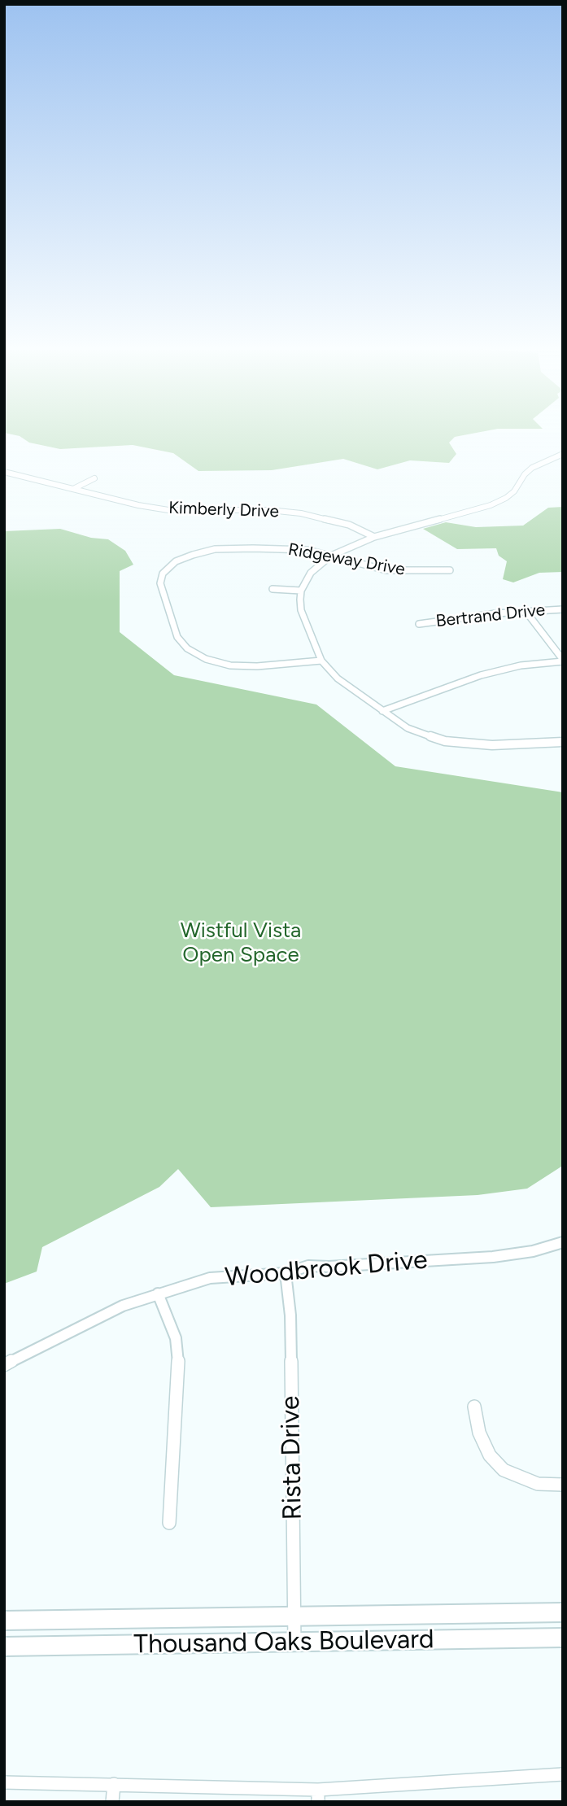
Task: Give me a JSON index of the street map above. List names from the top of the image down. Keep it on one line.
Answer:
{"streets":{"main road":["Thousand Oaks Boulevard"],"street":["Kimberly Drive","Ridgeway Drive","Bertrand Drive","Woodbrook Drive","Rista Drive"]},"crossings":[["Woodbrook Drive","Rista Drive"],["Rista Drive","Thousand Oaks Boulevard"]],"parks":["Wistful Vista Open Space"]}
